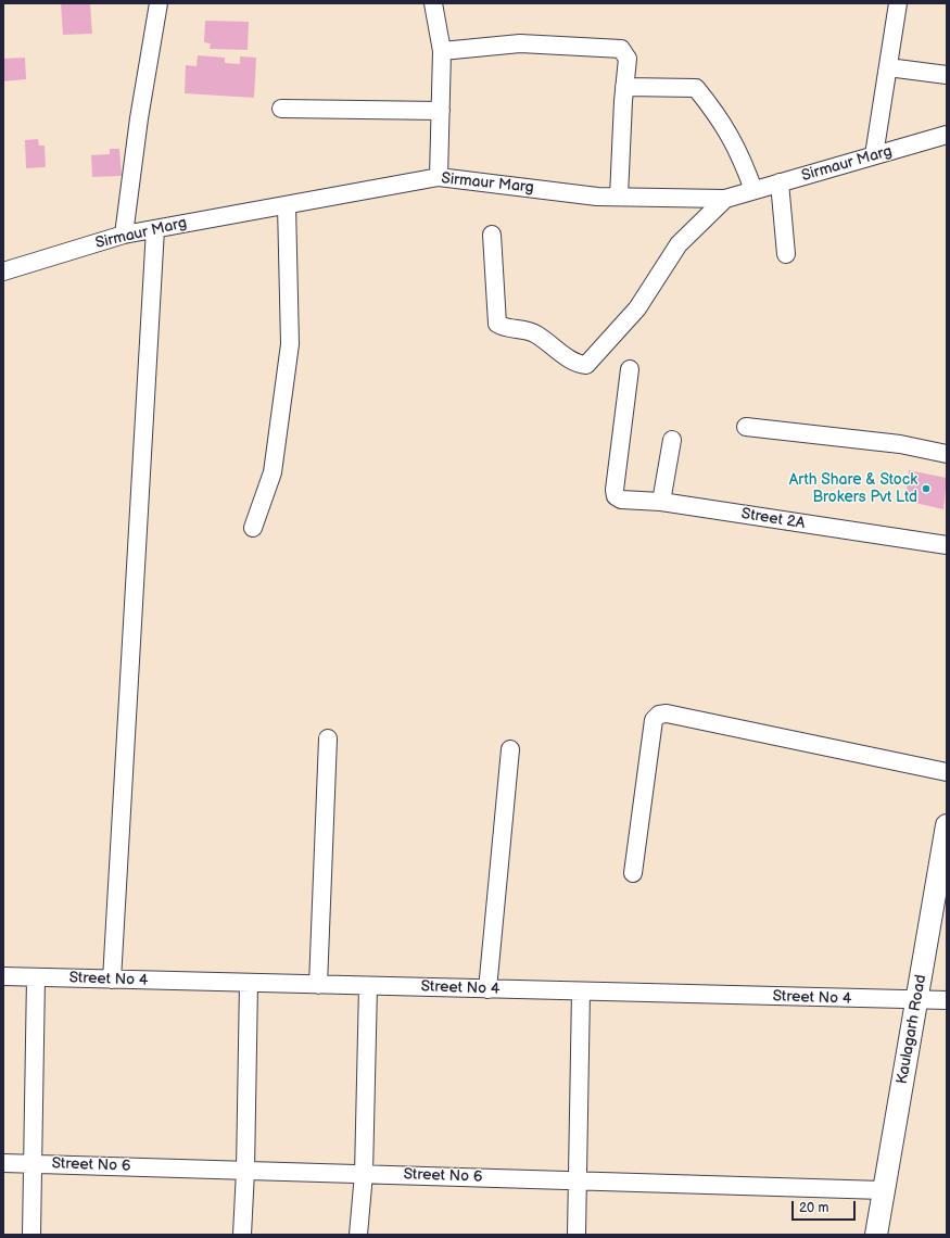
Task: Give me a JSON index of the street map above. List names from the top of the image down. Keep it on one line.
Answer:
{"streets":{"street":["Sirmaur Marg","Street 2A","Street No 4","Kaulagarh Road","Street No 6"]},"crossings":[["Street No 4","Kaulagarh Road"],["Kaulagarh Road","Street No 6"]],"places":["Arth Share & Stock Brokers Pvt Ltd"],"scale_bar":"20 m"}
